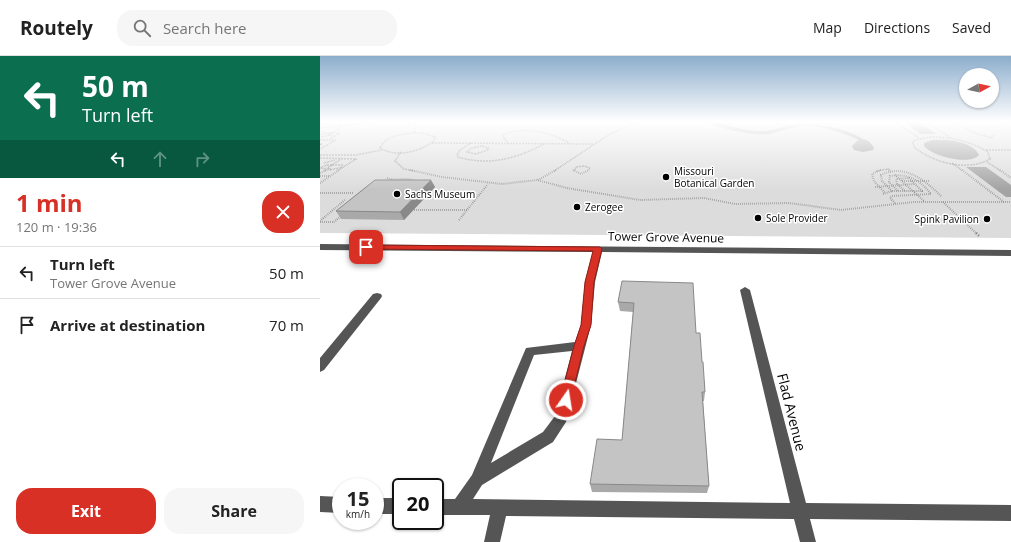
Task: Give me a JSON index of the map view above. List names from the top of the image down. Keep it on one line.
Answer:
{"streets":{"street":["Tower Grove Avenue","Flad Avenue"]},"places":["Missouri Botanical Garden","Sachs Museum","Zerogee","Sole Provider","Spink Pavilion"],"north":"right","page":{"header":"Routely","search":"Search here","nav":["Map","Directions","Saved"],"turn":["50 m","Turn left"],"heading":["1 min","120 m · 19:36"],"list":[{"name":"Turn left","note":"Tower Grove Avenue","value":"50 m"},{"name":"Arrive at destination","value":"70 m"}],"speed":"15 km/h","limit":"20","buttons":["Exit","Share"]}}
